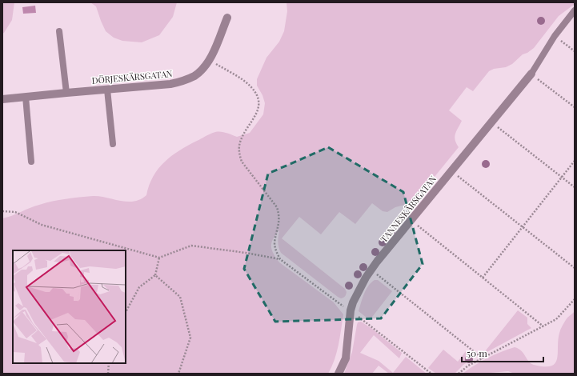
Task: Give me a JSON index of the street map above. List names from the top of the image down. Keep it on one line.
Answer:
{"streets":{"street":["DÖRJESKÄRSGATAN","TANNESKÄRSGATAN"]},"scale_bar":"50 m"}
